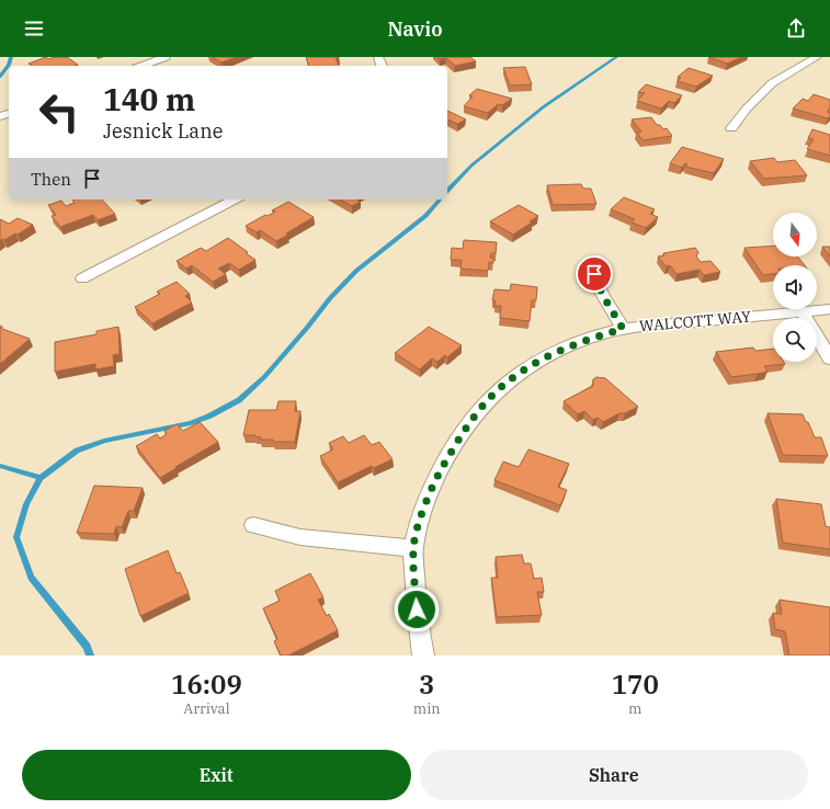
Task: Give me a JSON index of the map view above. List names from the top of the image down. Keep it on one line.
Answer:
{"streets":{"street":["WALCOTT WAY"]},"north":"bottom","page":{"header":"Navio","turn":["140 m","Jesnick Lane"],"then":"Then","eta":["16:09","Arrival","3","min","170","m"],"buttons":["Exit","Share"]}}
